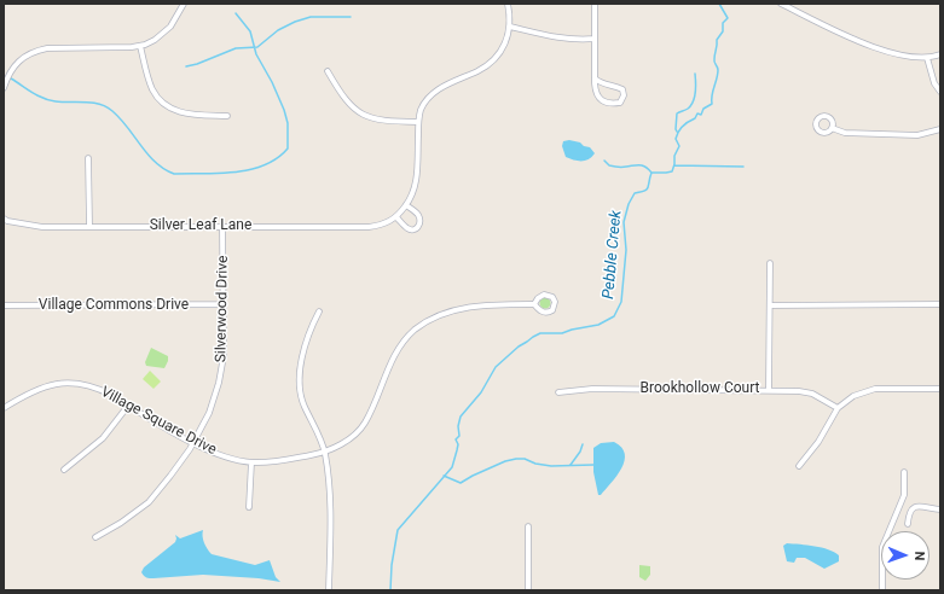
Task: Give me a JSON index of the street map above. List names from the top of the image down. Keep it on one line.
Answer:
{"streets":{"street":["Silver Leaf Lane","Village Commons Drive","Silverwood Drive","Brookhollow Court","Village Square Drive"]},"crossings":[["Silver Leaf Lane","Silverwood Drive"],["Village Commons Drive","Silverwood Drive"],["Silverwood Drive","Village Square Drive"]],"water":["Pebble Creek"],"north":"right"}
